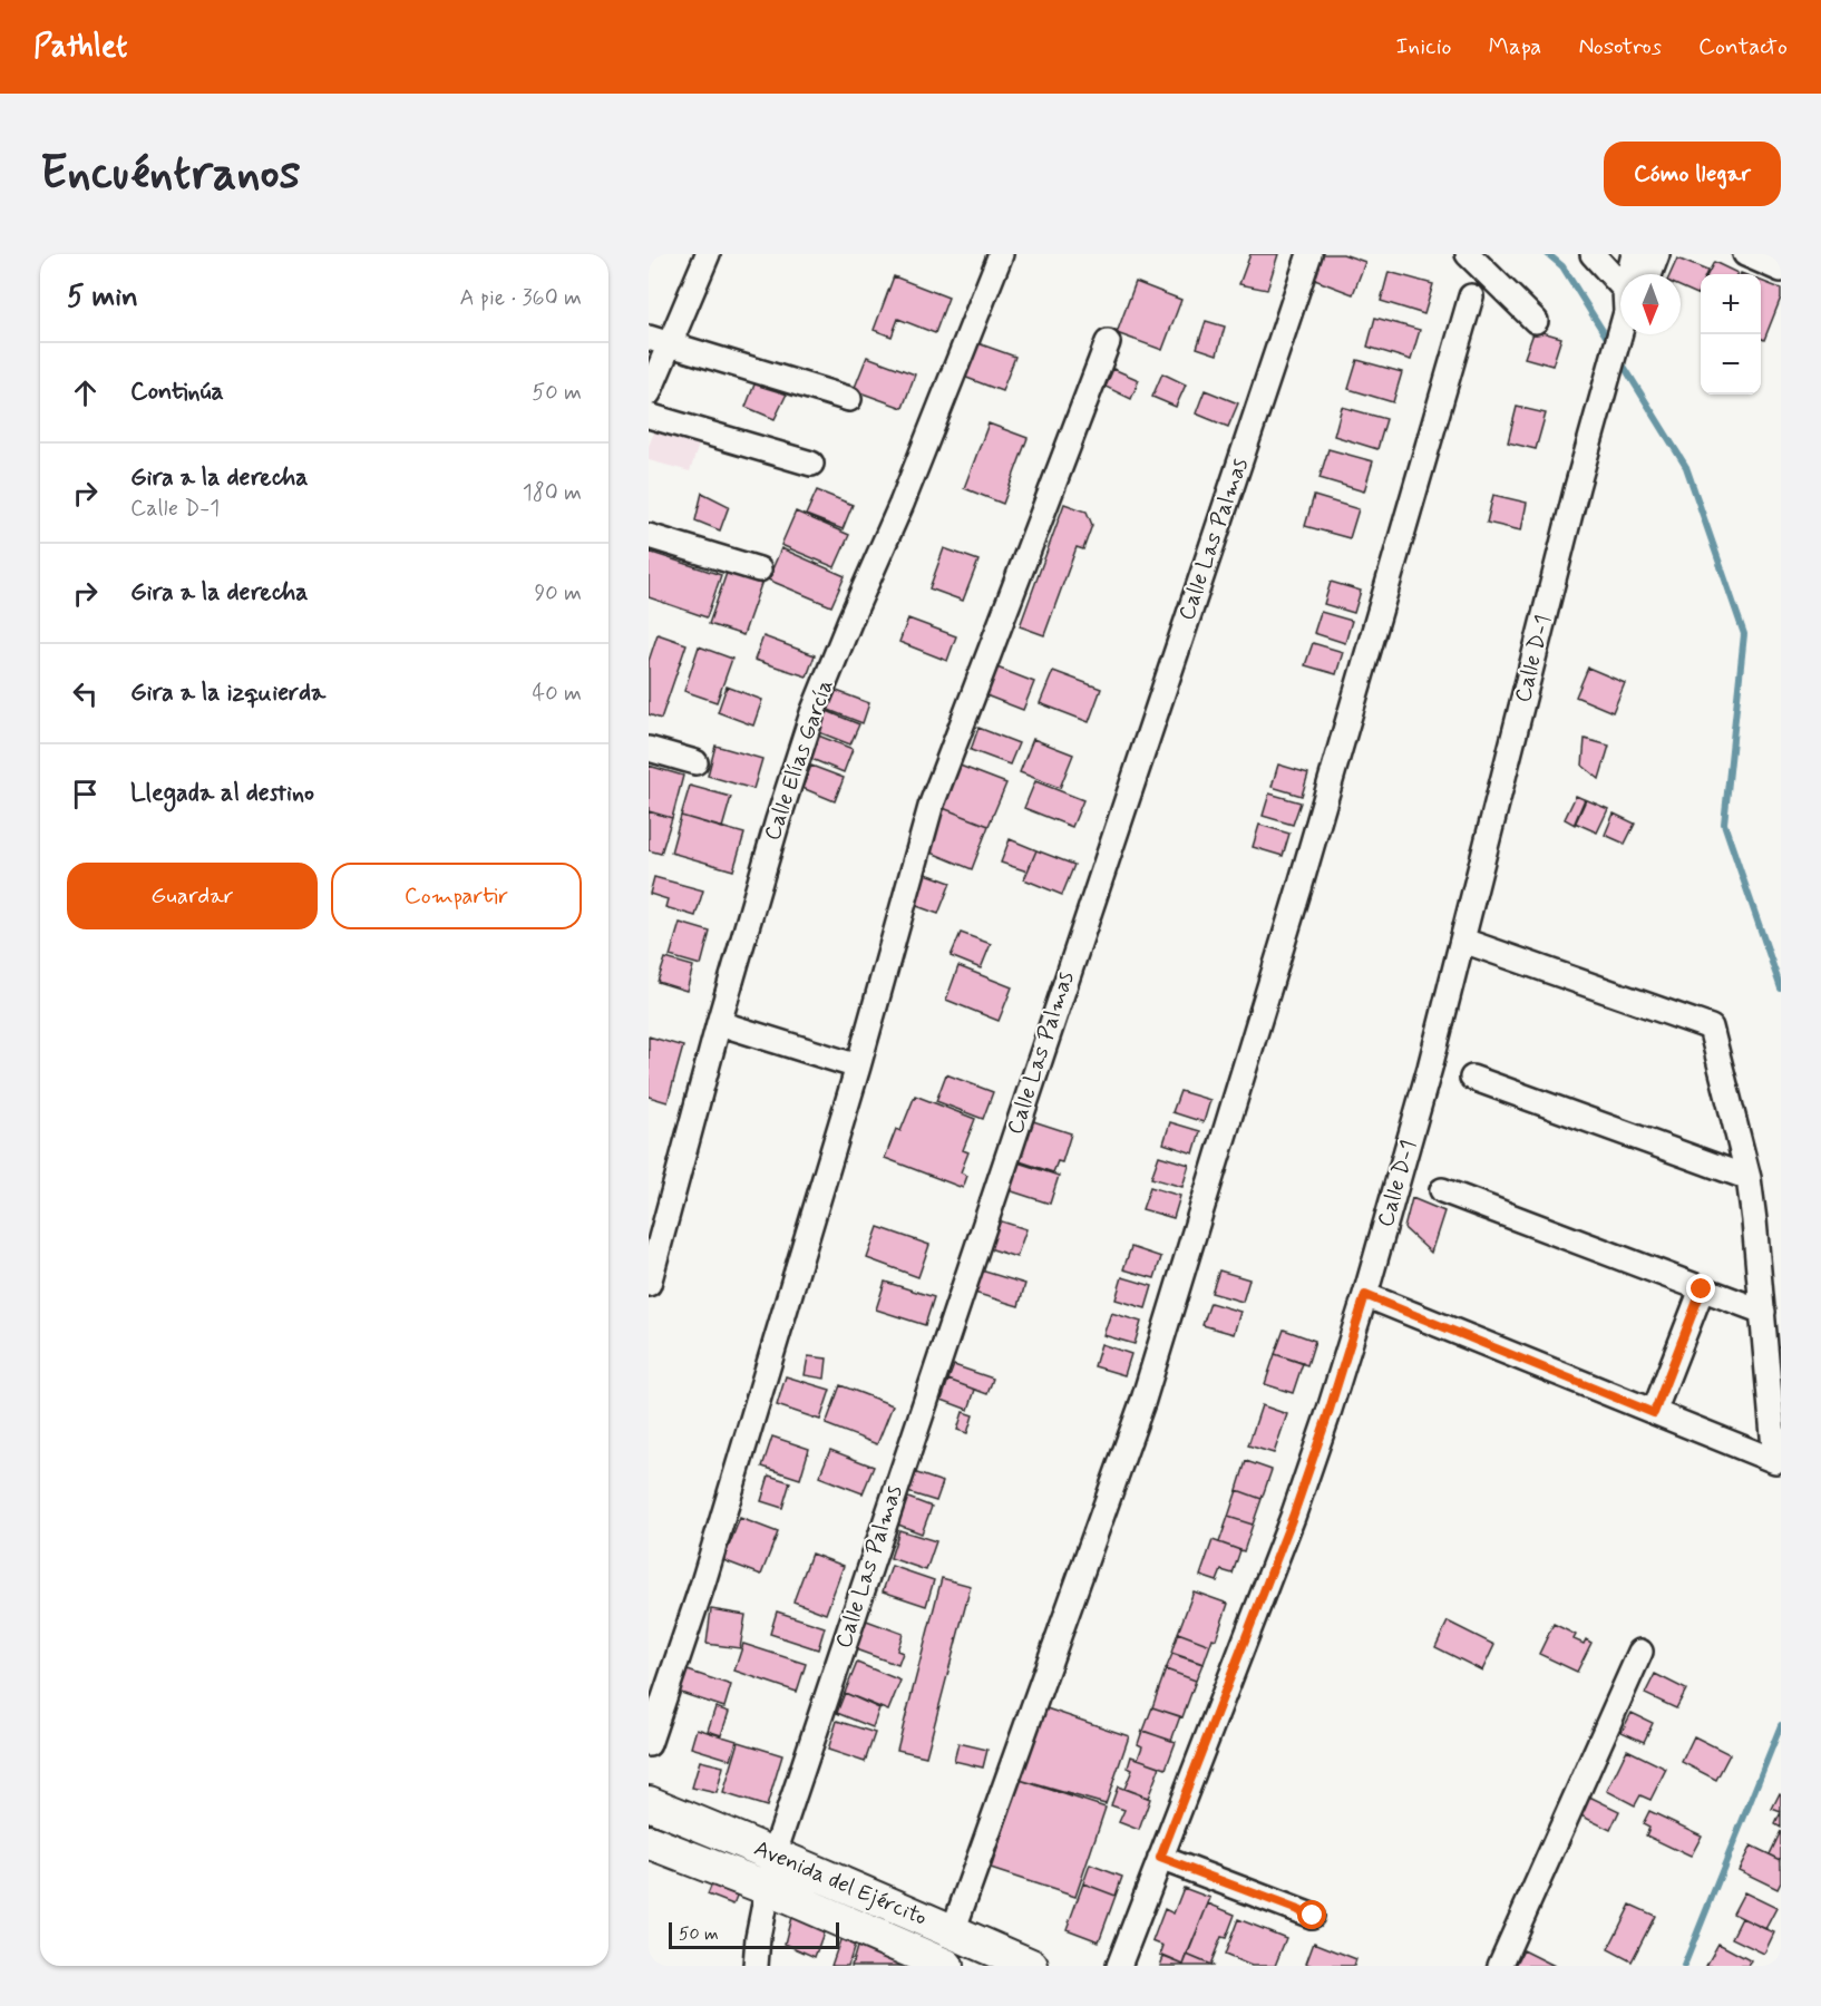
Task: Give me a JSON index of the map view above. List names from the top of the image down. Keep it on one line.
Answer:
{"streets":{"main road":["Avenida del Ejército"],"street":["Calle Las Palmas","Calle D-1","Calle Elías García"]},"crossings":[["Calle Las Palmas","Avenida del Ejército"]],"scale_bar":"50 m","north":"bottom","page":{"header":"Pathlet","nav":["Inicio","Mapa","Nosotros","Contacto"],"buttons":["Cómo llegar",["Guardar","Compartir"]],"title":"Encuéntranos","heading":["5 min","A pie · 360 m"],"map_buttons":["+","−"],"list":[["Continúa","50 m"],["Gira a la derecha","Calle D-1","180 m"],["Gira a la derecha","90 m"],["Gira a la izquierda","40 m"],"Llegada al destino"],"scale":"50 m"}}
